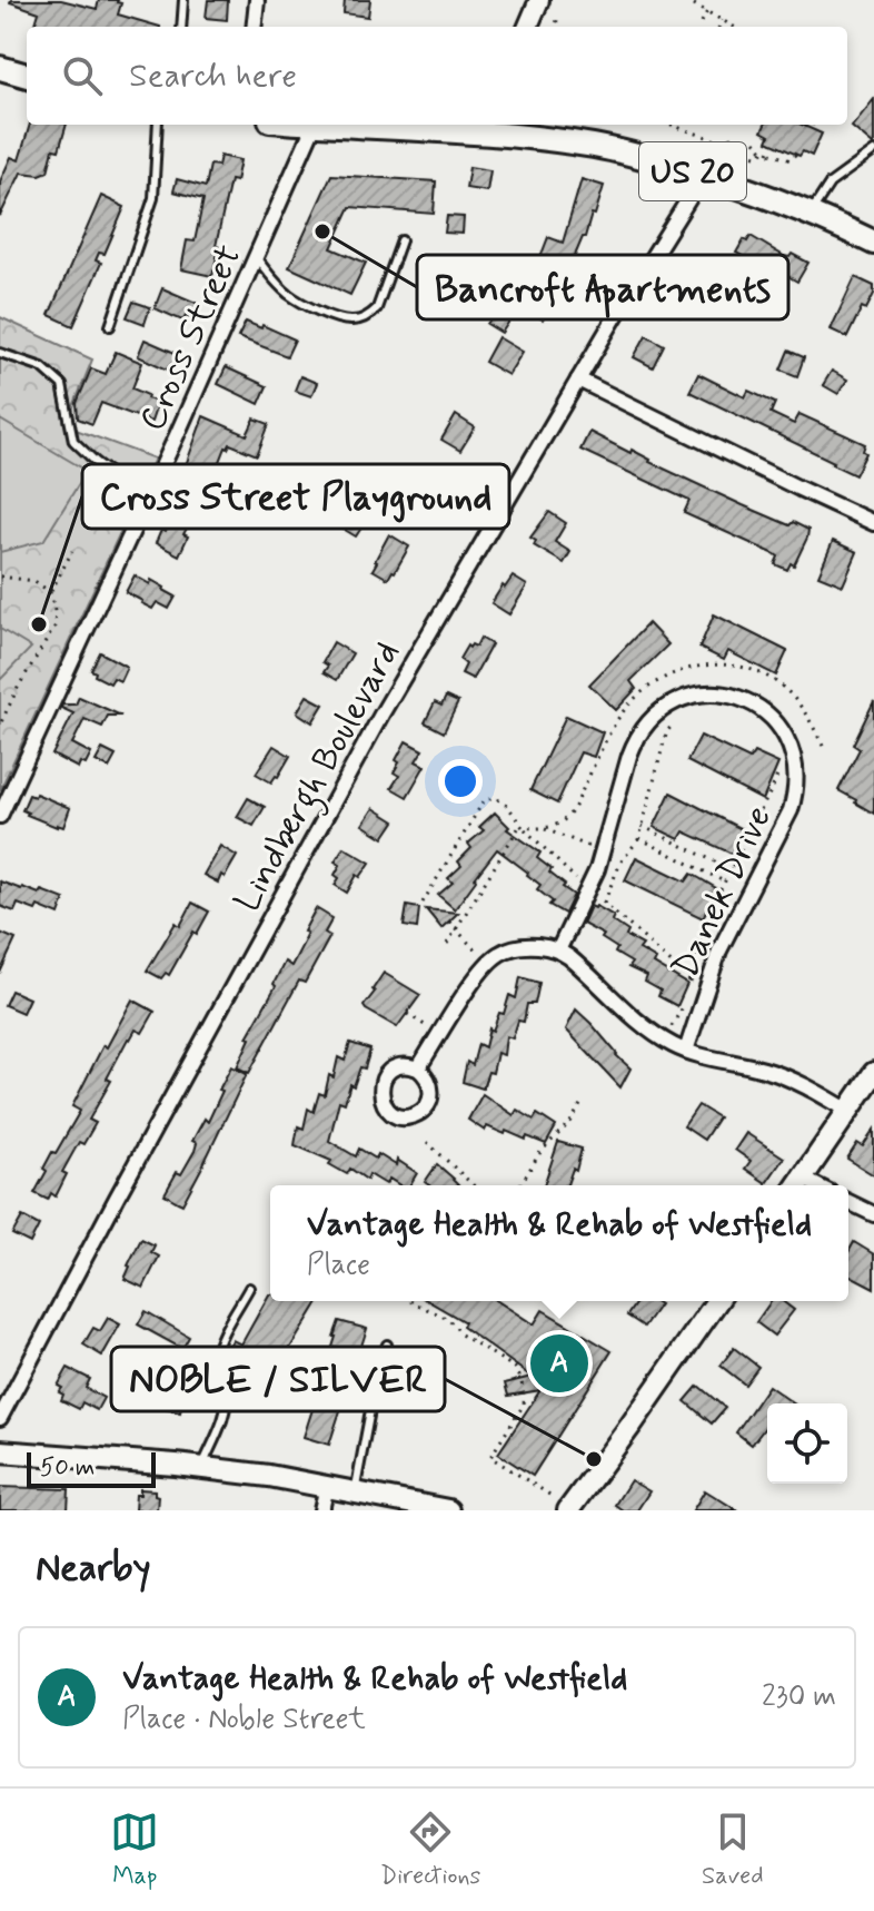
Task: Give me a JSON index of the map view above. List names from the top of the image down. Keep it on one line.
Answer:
{"streets":{"main road":["US 20"],"street":["Cross Street","Lindbergh Boulevard","Danek Drive"]},"crossings":[["US 20","Lindbergh Boulevard"]],"places":["Bancroft Apartments","Cross Street Playground","NOBLE / SILVER"],"scale_bar":"50 m","page":{"search":"Search here","popup":["Vantage Health & Rehab of Westfield","Place"],"pins":"A","scale":"50 m","heading":"Nearby","list":[{"mark":"A","name":"Vantage Health & Rehab of Westfield","note":"Place · Noble Street","value":"230 m"}],"nav":["Map","Directions","Saved"]}}
